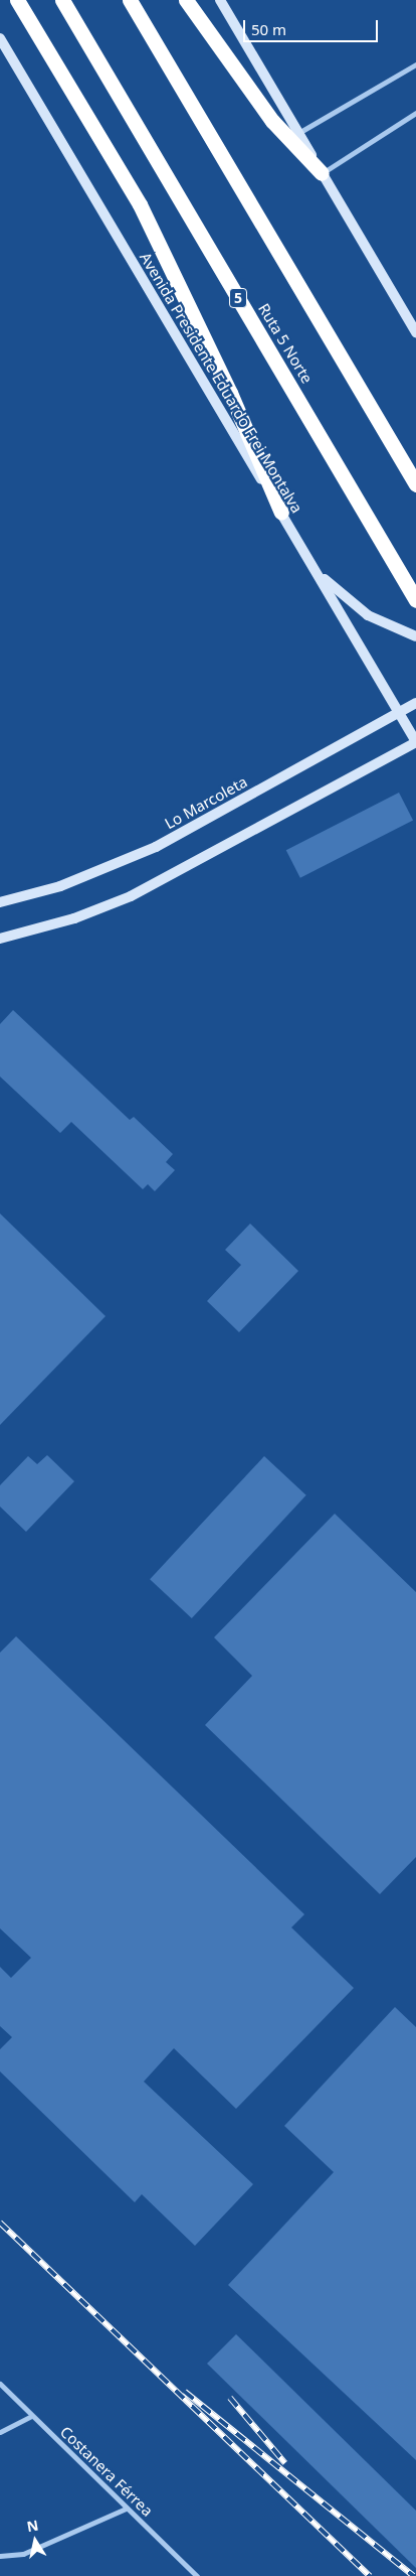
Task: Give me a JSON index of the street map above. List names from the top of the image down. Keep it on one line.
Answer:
{"streets":{"highway":["5","Ruta 5 Norte"],"main road":["Avenida Presidente Eduardo Frei Montalva","Lo Marcoleta"],"street":["Costanera Férrea"]},"crossings":[["Avenida Presidente Eduardo Frei Montalva","Lo Marcoleta"]],"scale_bar":"50 m","north":"top"}
